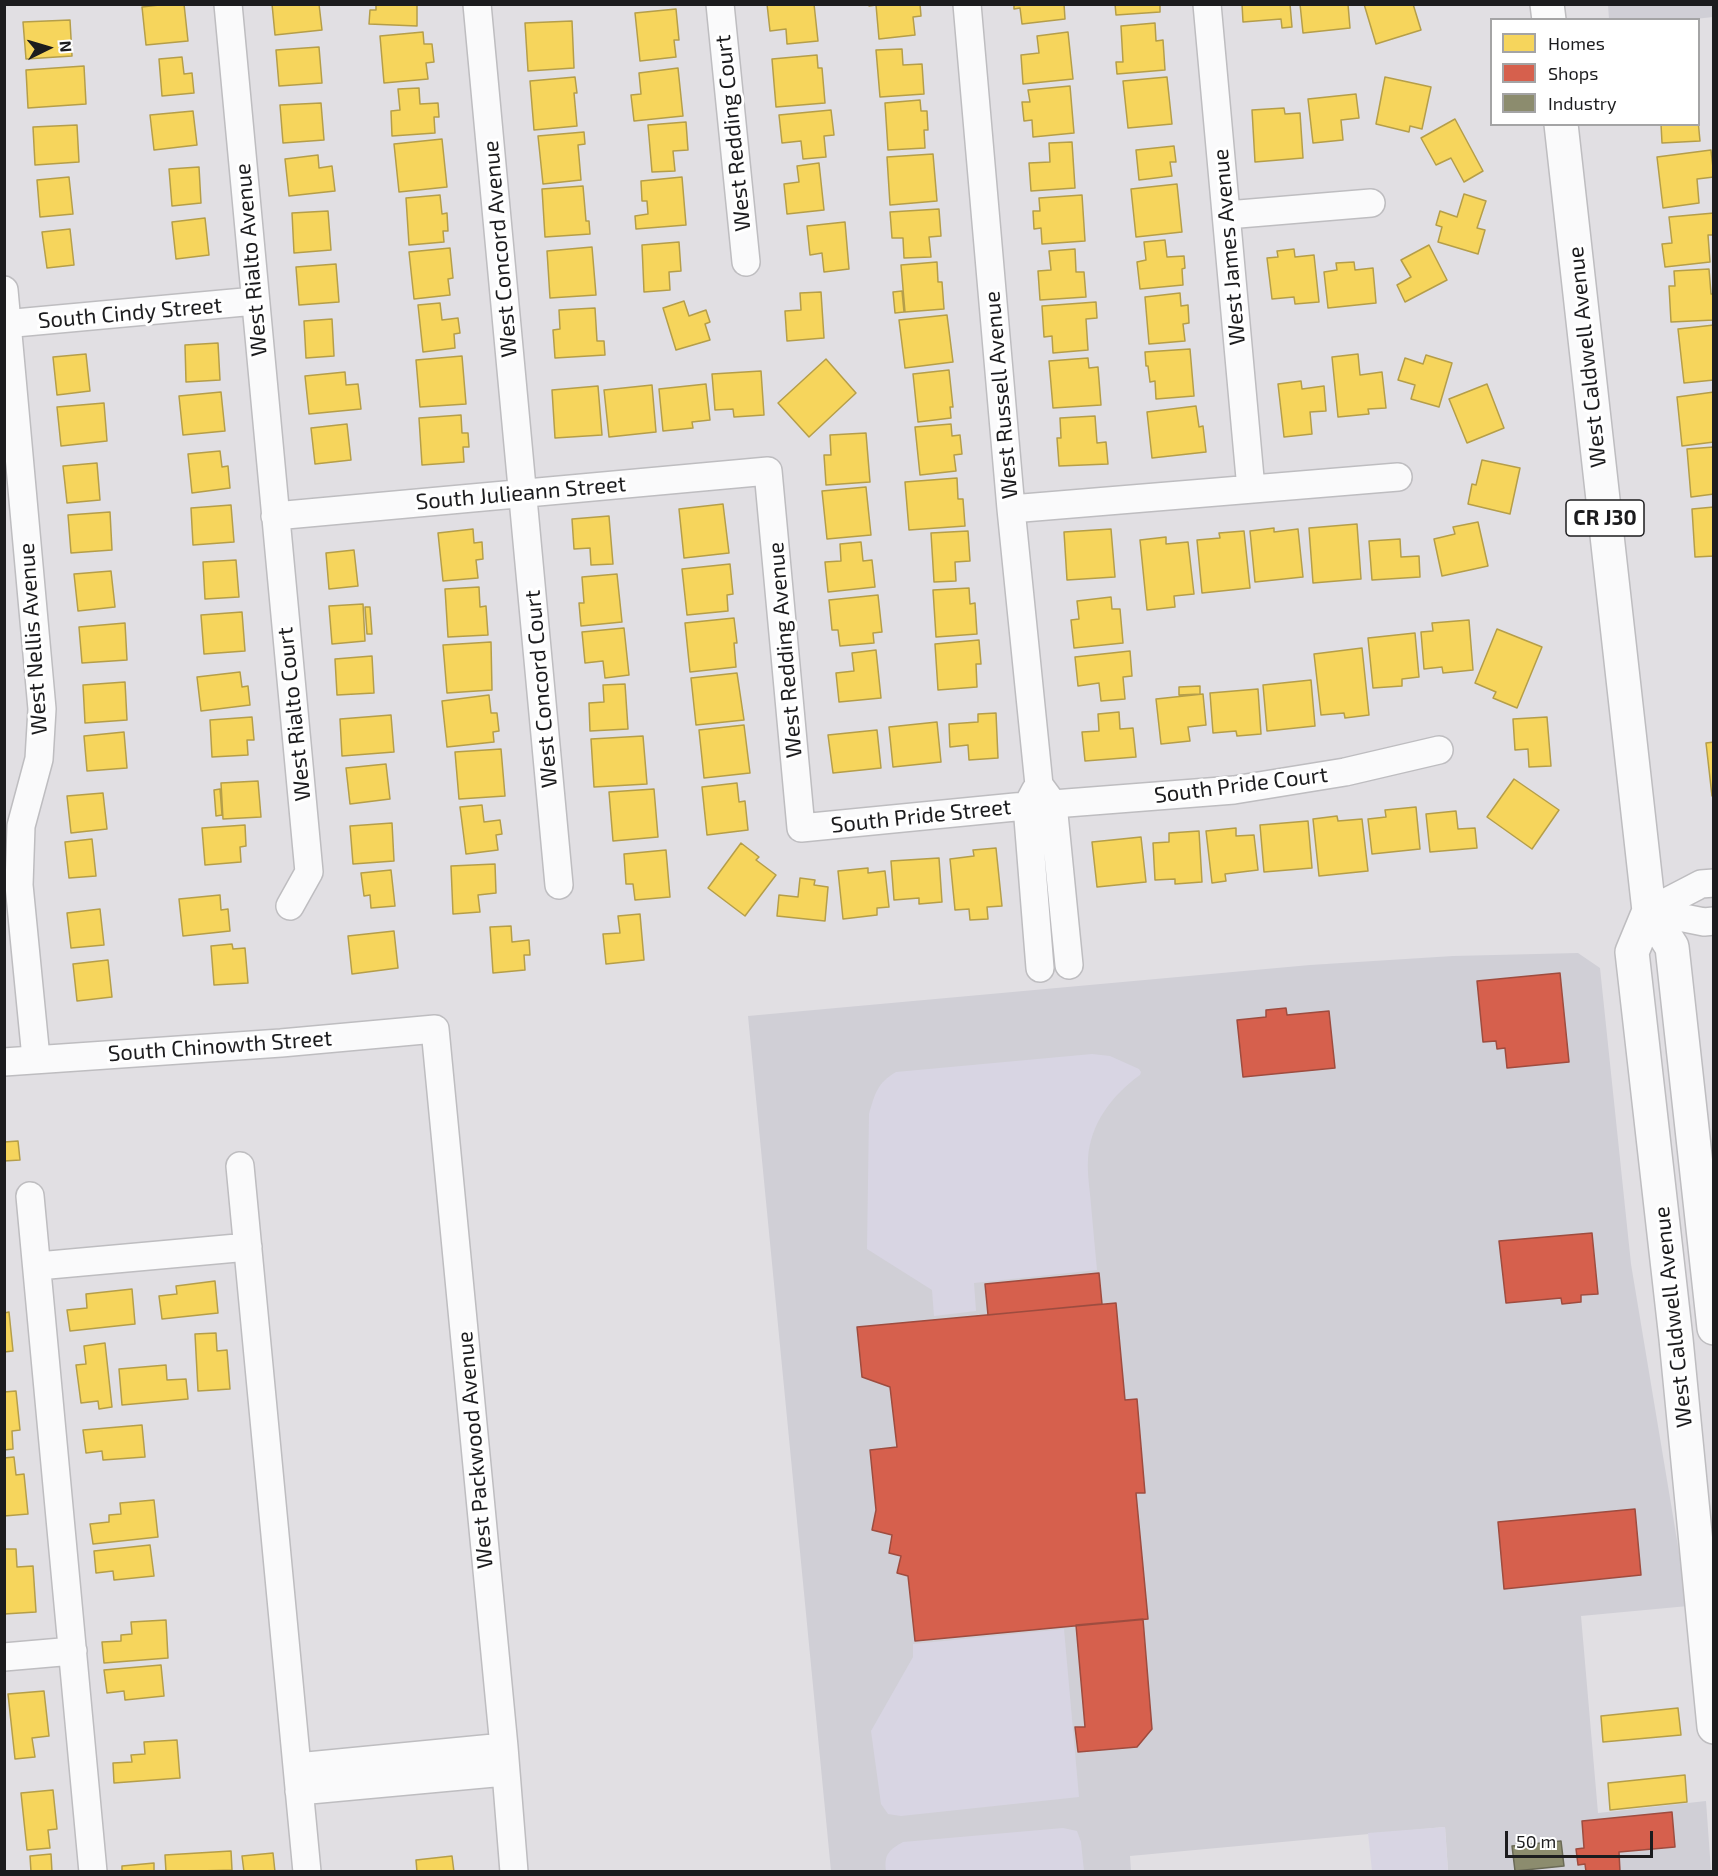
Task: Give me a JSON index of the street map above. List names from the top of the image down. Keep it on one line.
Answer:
{"streets":{"main road":["West Caldwell Avenue","CR J30"],"street":["West Redding Court","West James Avenue","West Concord Avenue","West Rialto Avenue","South Cindy Street","West Russell Avenue","South Julieann Street","West Nellis Avenue","West Redding Avenue","West Concord Court","West Rialto Court","South Pride Court","South Pride Street","South Chinowth Street","West Packwood Avenue"]},"crossings":[["West Concord Avenue","South Julieann Street"],["West Concord Avenue","West Concord Court"],["West Rialto Avenue","South Cindy Street"],["West Rialto Avenue","South Julieann Street"],["West Rialto Avenue","West Rialto Court"],["South Cindy Street","West Nellis Avenue"],["West Russell Avenue","South Pride Court"],["West Russell Avenue","South Pride Street"],["South Julieann Street","West Redding Avenue"],["South Julieann Street","West Concord Court"],["South Julieann Street","West Rialto Court"],["West Nellis Avenue","South Chinowth Street"],["West Redding Avenue","South Pride Street"],["South Pride Court","South Pride Street"],["South Chinowth Street","West Packwood Avenue"]],"legend":["Homes","Shops","Industry"],"scale_bar":"50 m","north":"right"}
